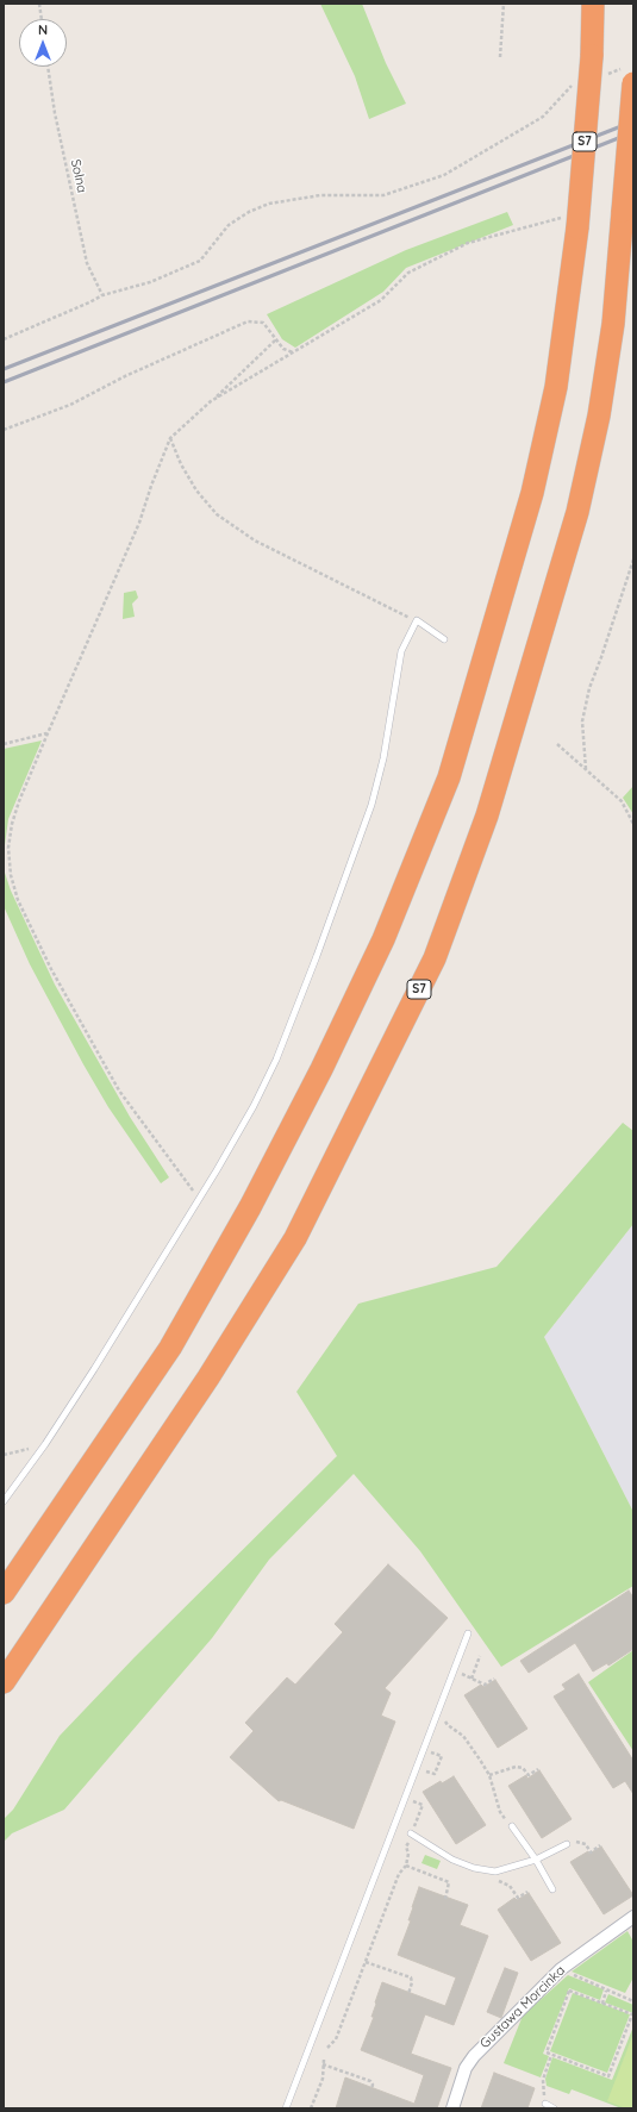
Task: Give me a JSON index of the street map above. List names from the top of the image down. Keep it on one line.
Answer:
{"streets":{"highway":["S7"],"street":["Gustawa Morcinka"],"path":["Solna"]},"north":"top"}
